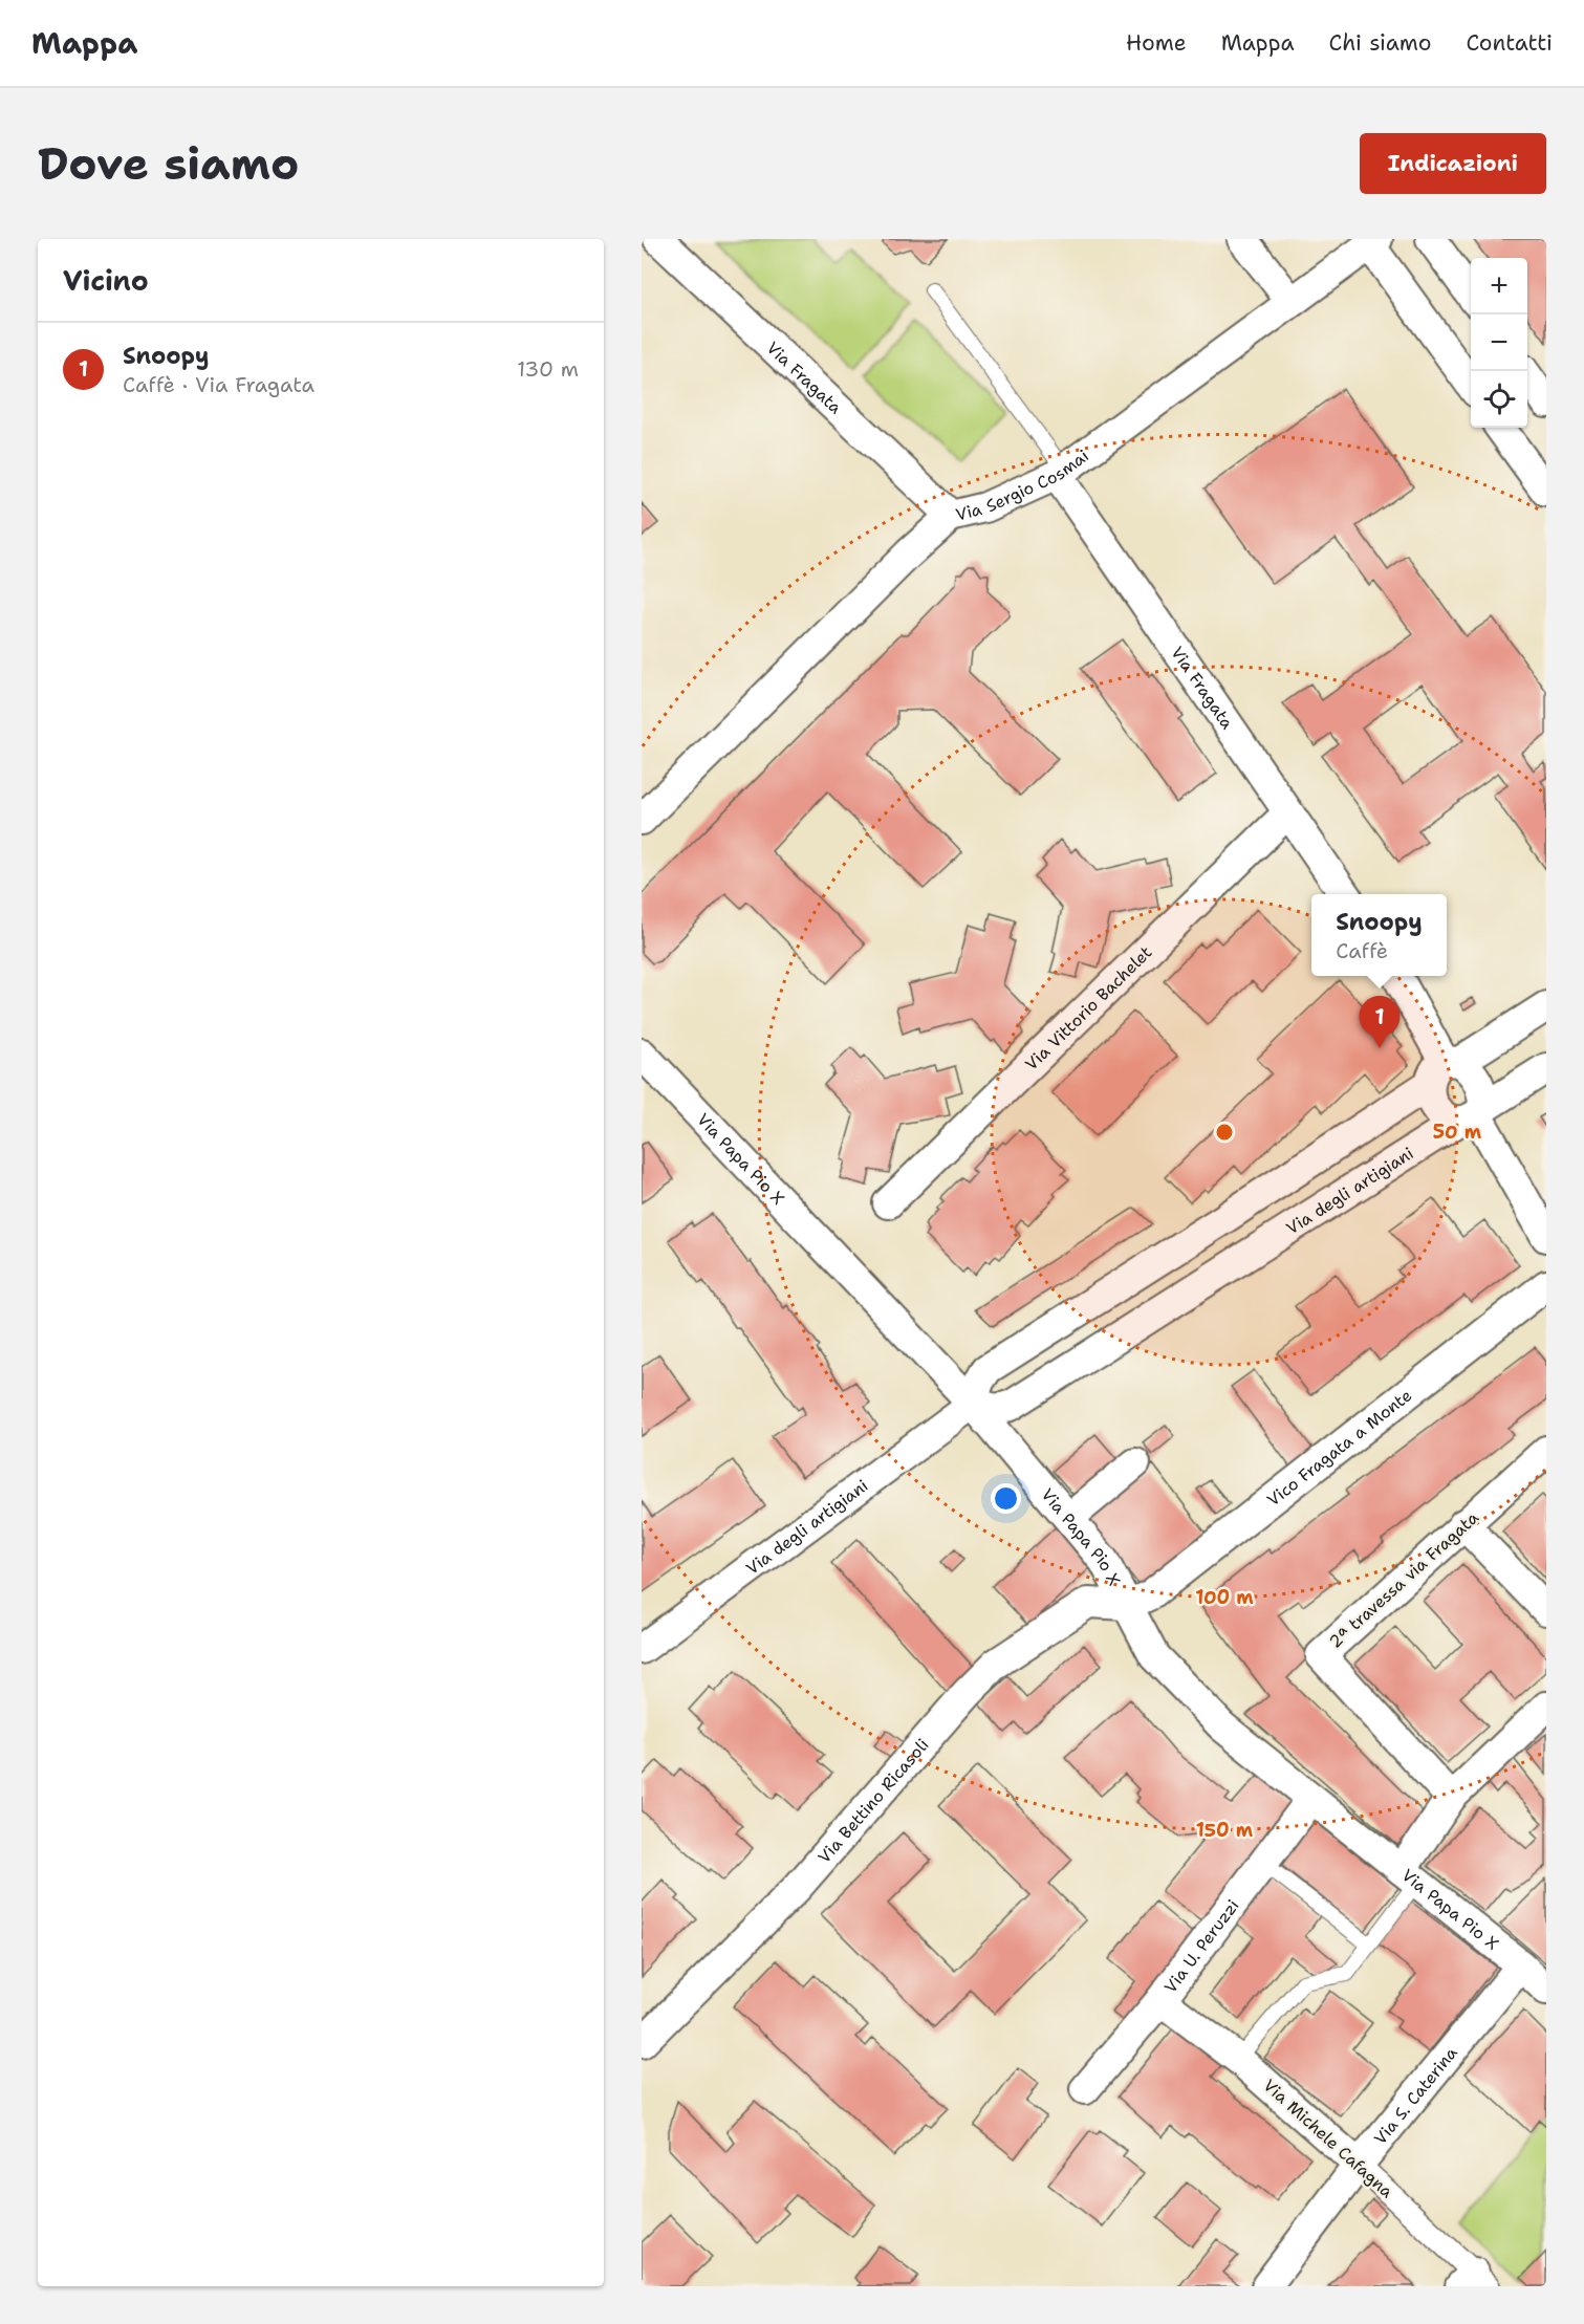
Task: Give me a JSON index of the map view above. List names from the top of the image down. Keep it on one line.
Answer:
{"streets":{"street":["Via Fragata","Via Sergio Cosmai","Via Vittorio Bachelet","Via Papa Pio X","Via degli artigiani","Vico Fragata a Monte","2ª travessa via Fragata","Via Bettino Ricasoli","Via U. Peruzzi","Via S. Caterina","Via Michele Cafagna"]},"crossings":[["Via Fragata","Via Sergio Cosmai"],["Via Fragata","Via Vittorio Bachelet"],["Via Papa Pio X","Via degli artigiani"],["Via Papa Pio X","Vico Fragata a Monte"],["Via Papa Pio X","Via Bettino Ricasoli"],["Via Papa Pio X","Via U. Peruzzi"],["Via Papa Pio X","Via S. Caterina"],["Vico Fragata a Monte","Via Bettino Ricasoli"],["Via U. Peruzzi","Via Michele Cafagna"],["Via S. Caterina","Via Michele Cafagna"]],"page":{"header":"Mappa","nav":["Home","Mappa","Chi siamo","Contatti"],"buttons":"Indicazioni","title":"Dove siamo","heading":"Vicino","map_buttons":["+","−"],"list":[{"mark":"1","name":"Snoopy","note":"Caffè · Via Fragata","value":"130 m"}],"popup":["Snoopy","Caffè"],"pins":"1"},"rings":["50 m","100 m","150 m"]}
